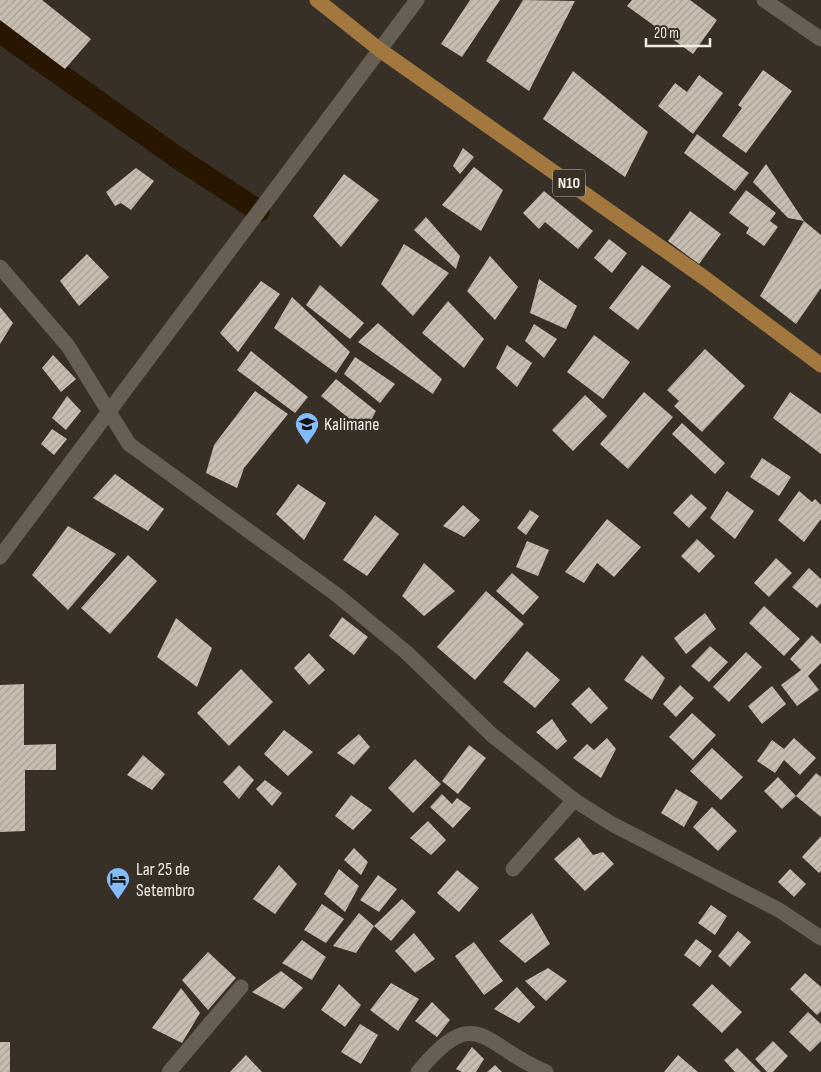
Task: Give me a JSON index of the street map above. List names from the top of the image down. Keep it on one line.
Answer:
{"streets":{"main road":["N10"]},"places":{"school or university":["Kalimane"],"hotel":["Lar 25 de Setembro"]},"scale_bar":"20 m"}
